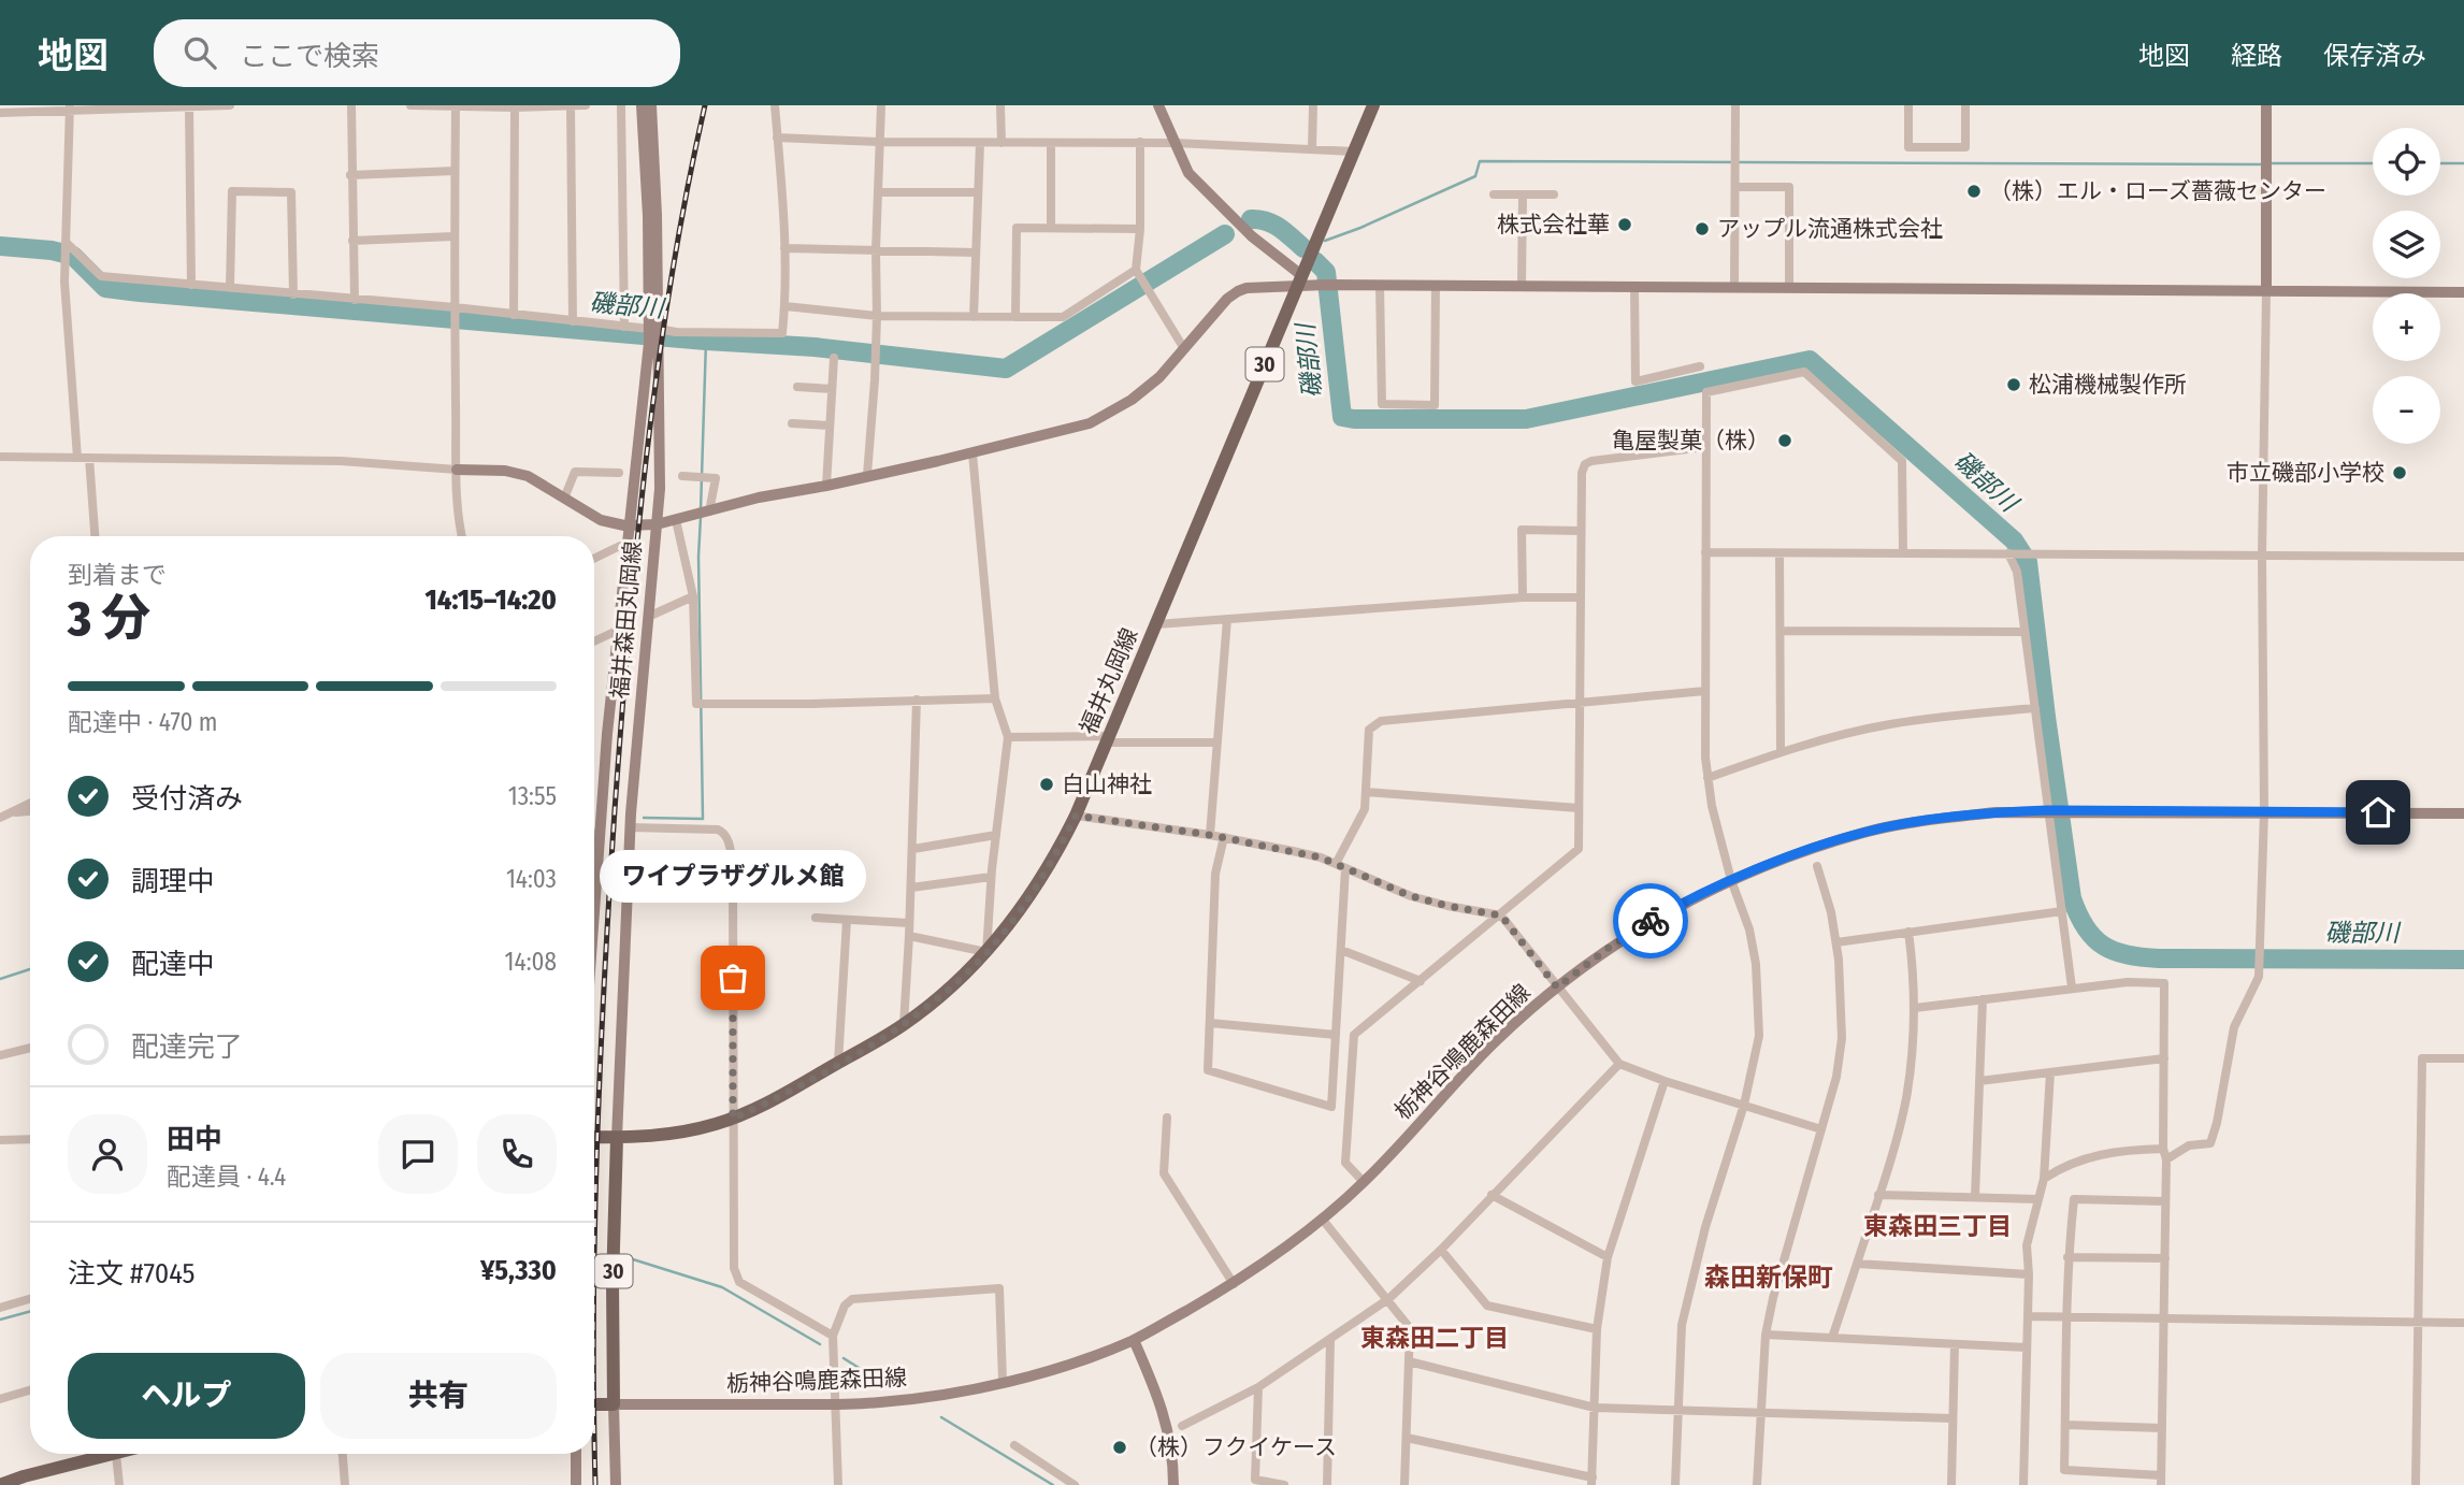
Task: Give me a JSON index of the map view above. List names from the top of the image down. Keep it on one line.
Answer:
{"streets":{"main road":["30","福井森田丸岡線","福井丸岡線","栃神谷鳴鹿森田線"]},"crossings":[["30","福井森田丸岡線"],["30","福井丸岡線"],["30","栃神谷鳴鹿森田線"],["福井森田丸岡線","福井丸岡線"]],"districts":["東森田三丁目","森田新保町","東森田二丁目"],"water":["磯部川"],"places":["（株）エル・ローズ薔薇センター","株式会社華","アップル流通株式会社","松浦機械製作所","亀屋製菓（株）","市立磯部小学校","白山神社","ワイプラザグルメ館","（株）フクイケース"],"page":{"header":"地図","search":"ここで検索","nav":["地図","経路","保存済み"],"map_buttons":["+","−"],"heading":["3 分","到着まで","14:15–14:20"],"panel":["田中","配達員 · 4.4","注文 #7045","¥5,330"],"bar":"配達中 · 470 m","list":[["受付済み","13:55"],["調理中","14:03"],["配達中","14:08"],"配達完了"],"bubble":"ワイプラザグルメ館","buttons":["ヘルプ","共有"]}}
